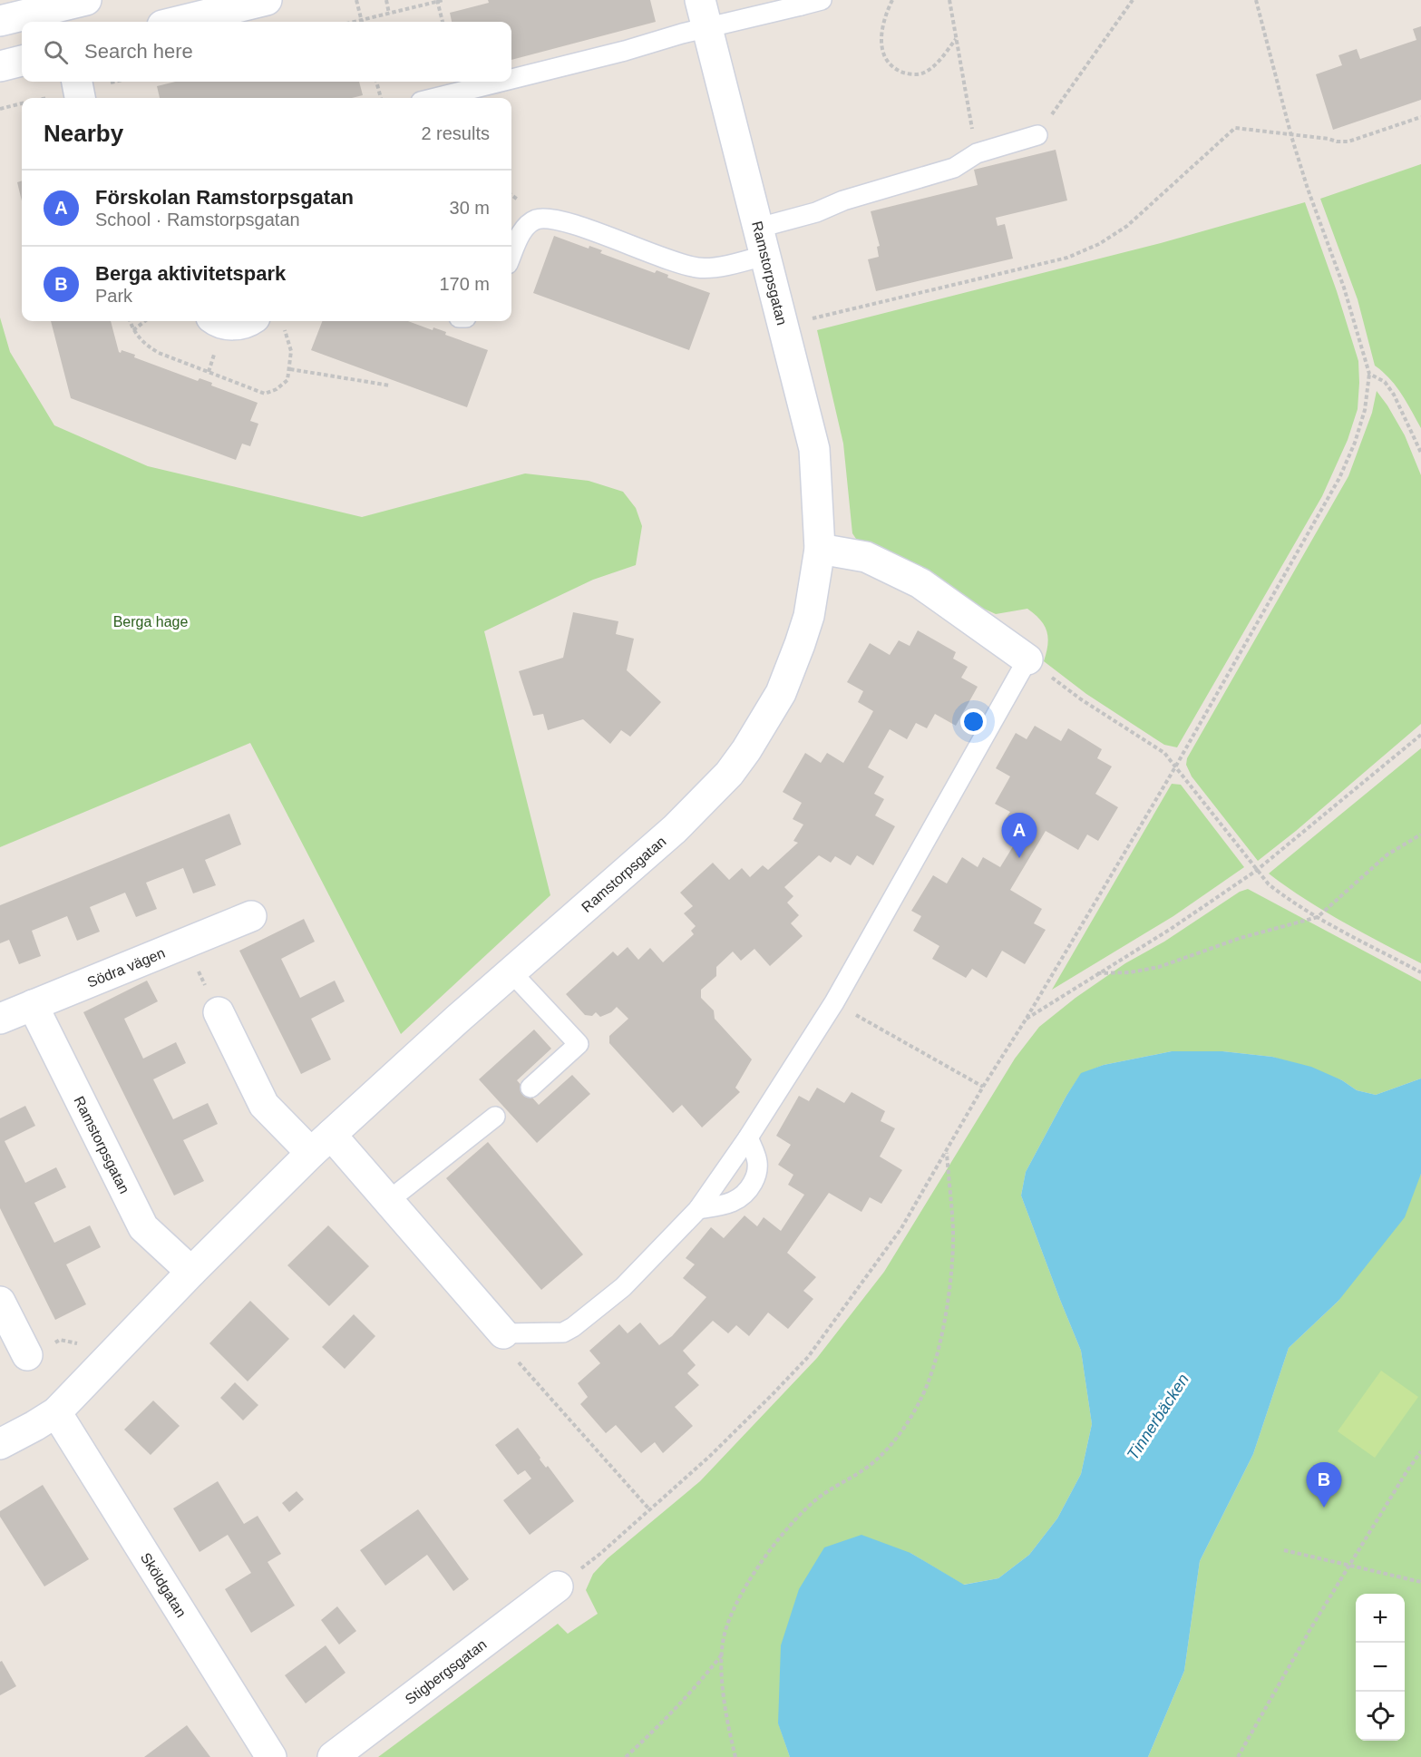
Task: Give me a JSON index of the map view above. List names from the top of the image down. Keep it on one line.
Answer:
{"streets":{"street":["Ramstorpsgatan","Södra vägen","Sköldgatan","Stigbergsgatan"]},"crossings":[["Ramstorpsgatan","Södra vägen"],["Ramstorpsgatan","Sköldgatan"]],"water":["Tinnerbäcken"],"parks":["Berga hage"],"page":{"search":"Search here","heading":["Nearby","2 results"],"list":[{"mark":"A","name":"Förskolan Ramstorpsgatan","note":"School · Ramstorpsgatan","value":"30 m"},{"mark":"B","name":"Berga aktivitetspark","note":"Park","value":"170 m"}],"pins":["A","B"],"map_buttons":["+","−"]}}
